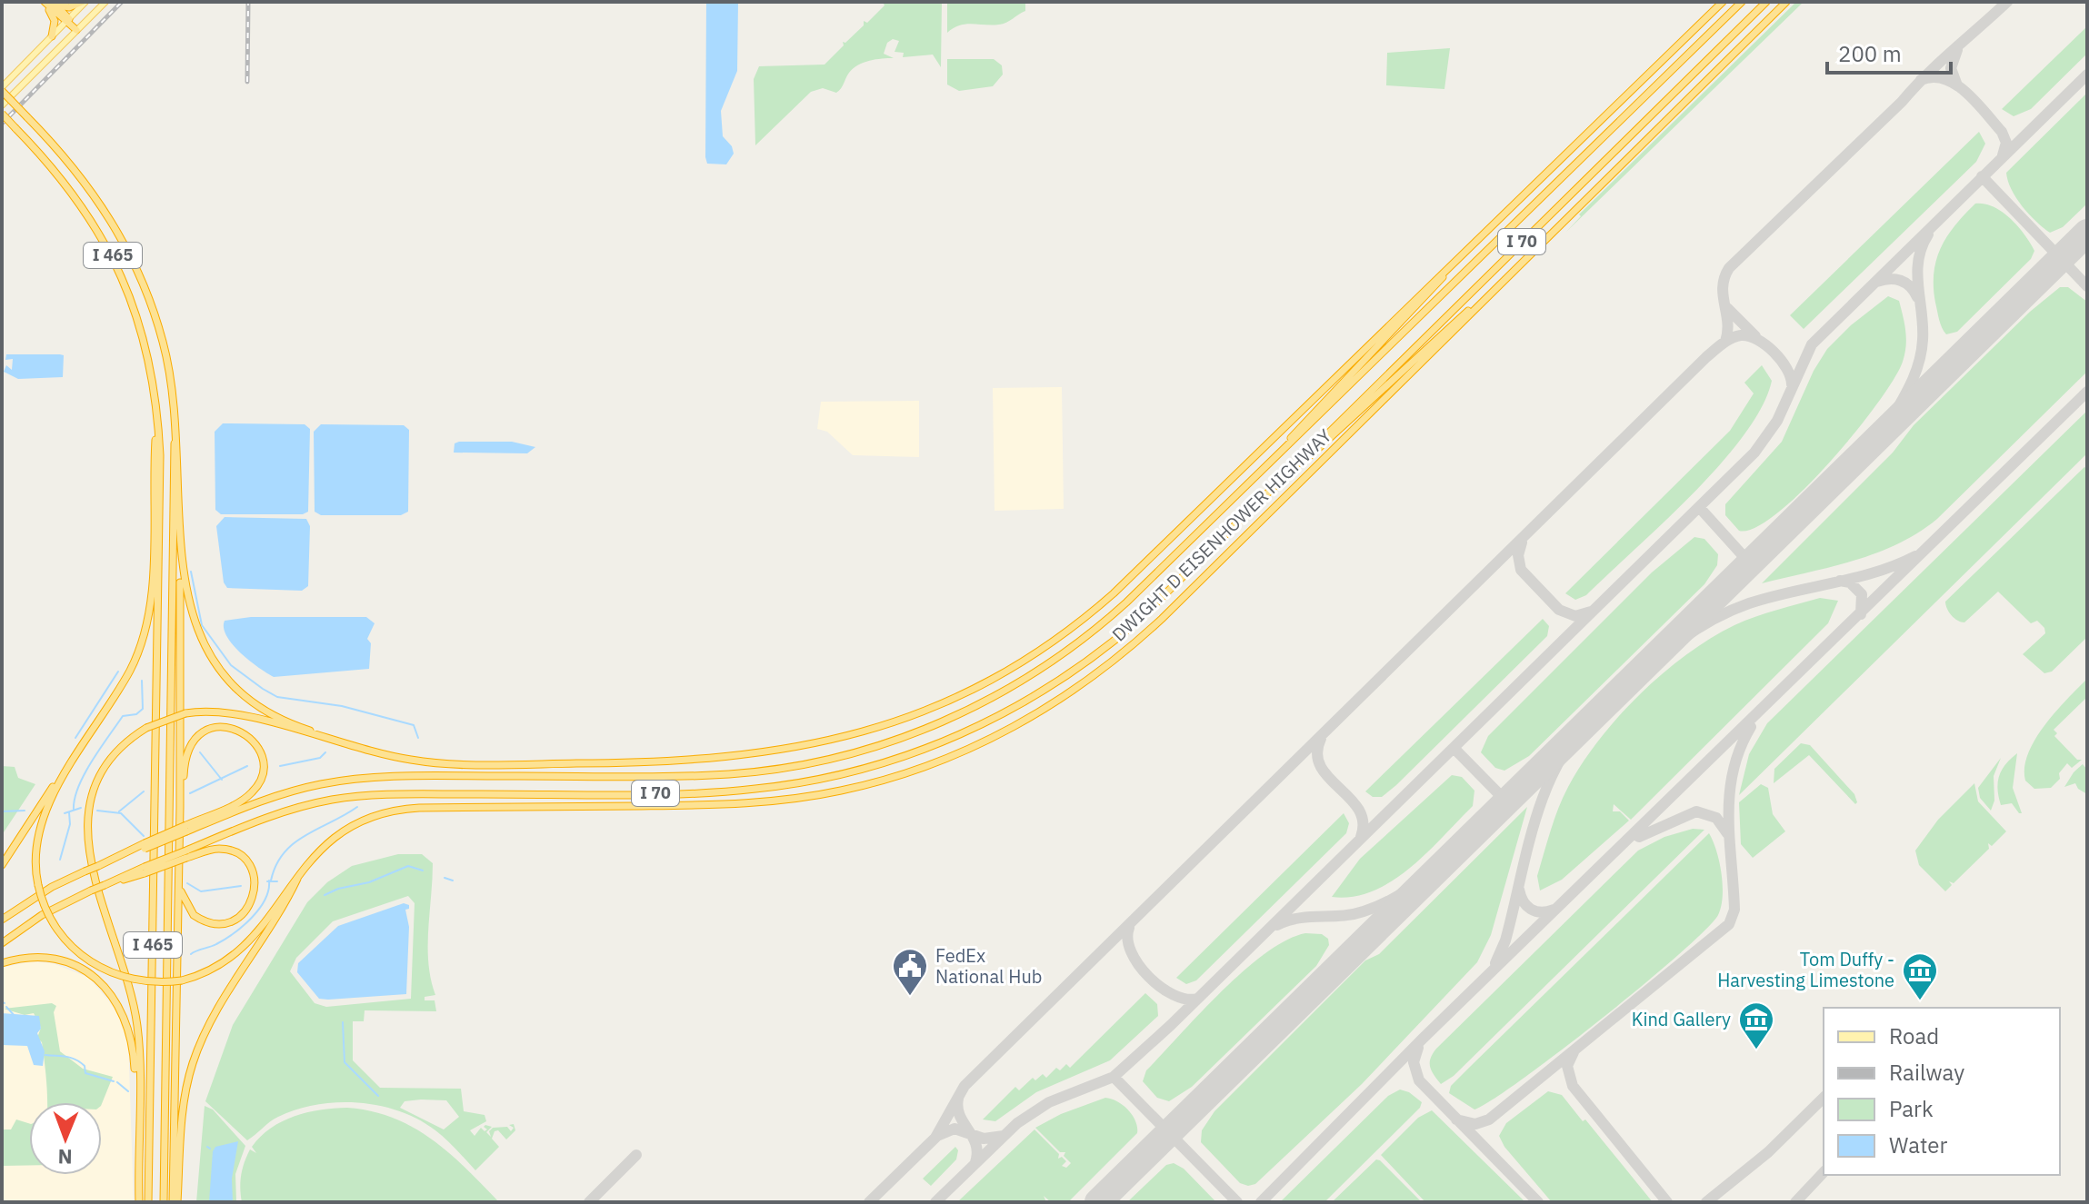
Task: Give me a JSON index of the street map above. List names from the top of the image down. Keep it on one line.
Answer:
{"streets":{"highway":["I 70","I 465","DWIGHT D EISENHOWER HIGHWAY"]},"places":{"public building":["FedEx National Hub"],"museum":["Tom Duffy - Harvesting Limestone","Kind Gallery"]},"legend":["Road","Railway","Park","Water"],"scale_bar":"200 m","north":"bottom"}
